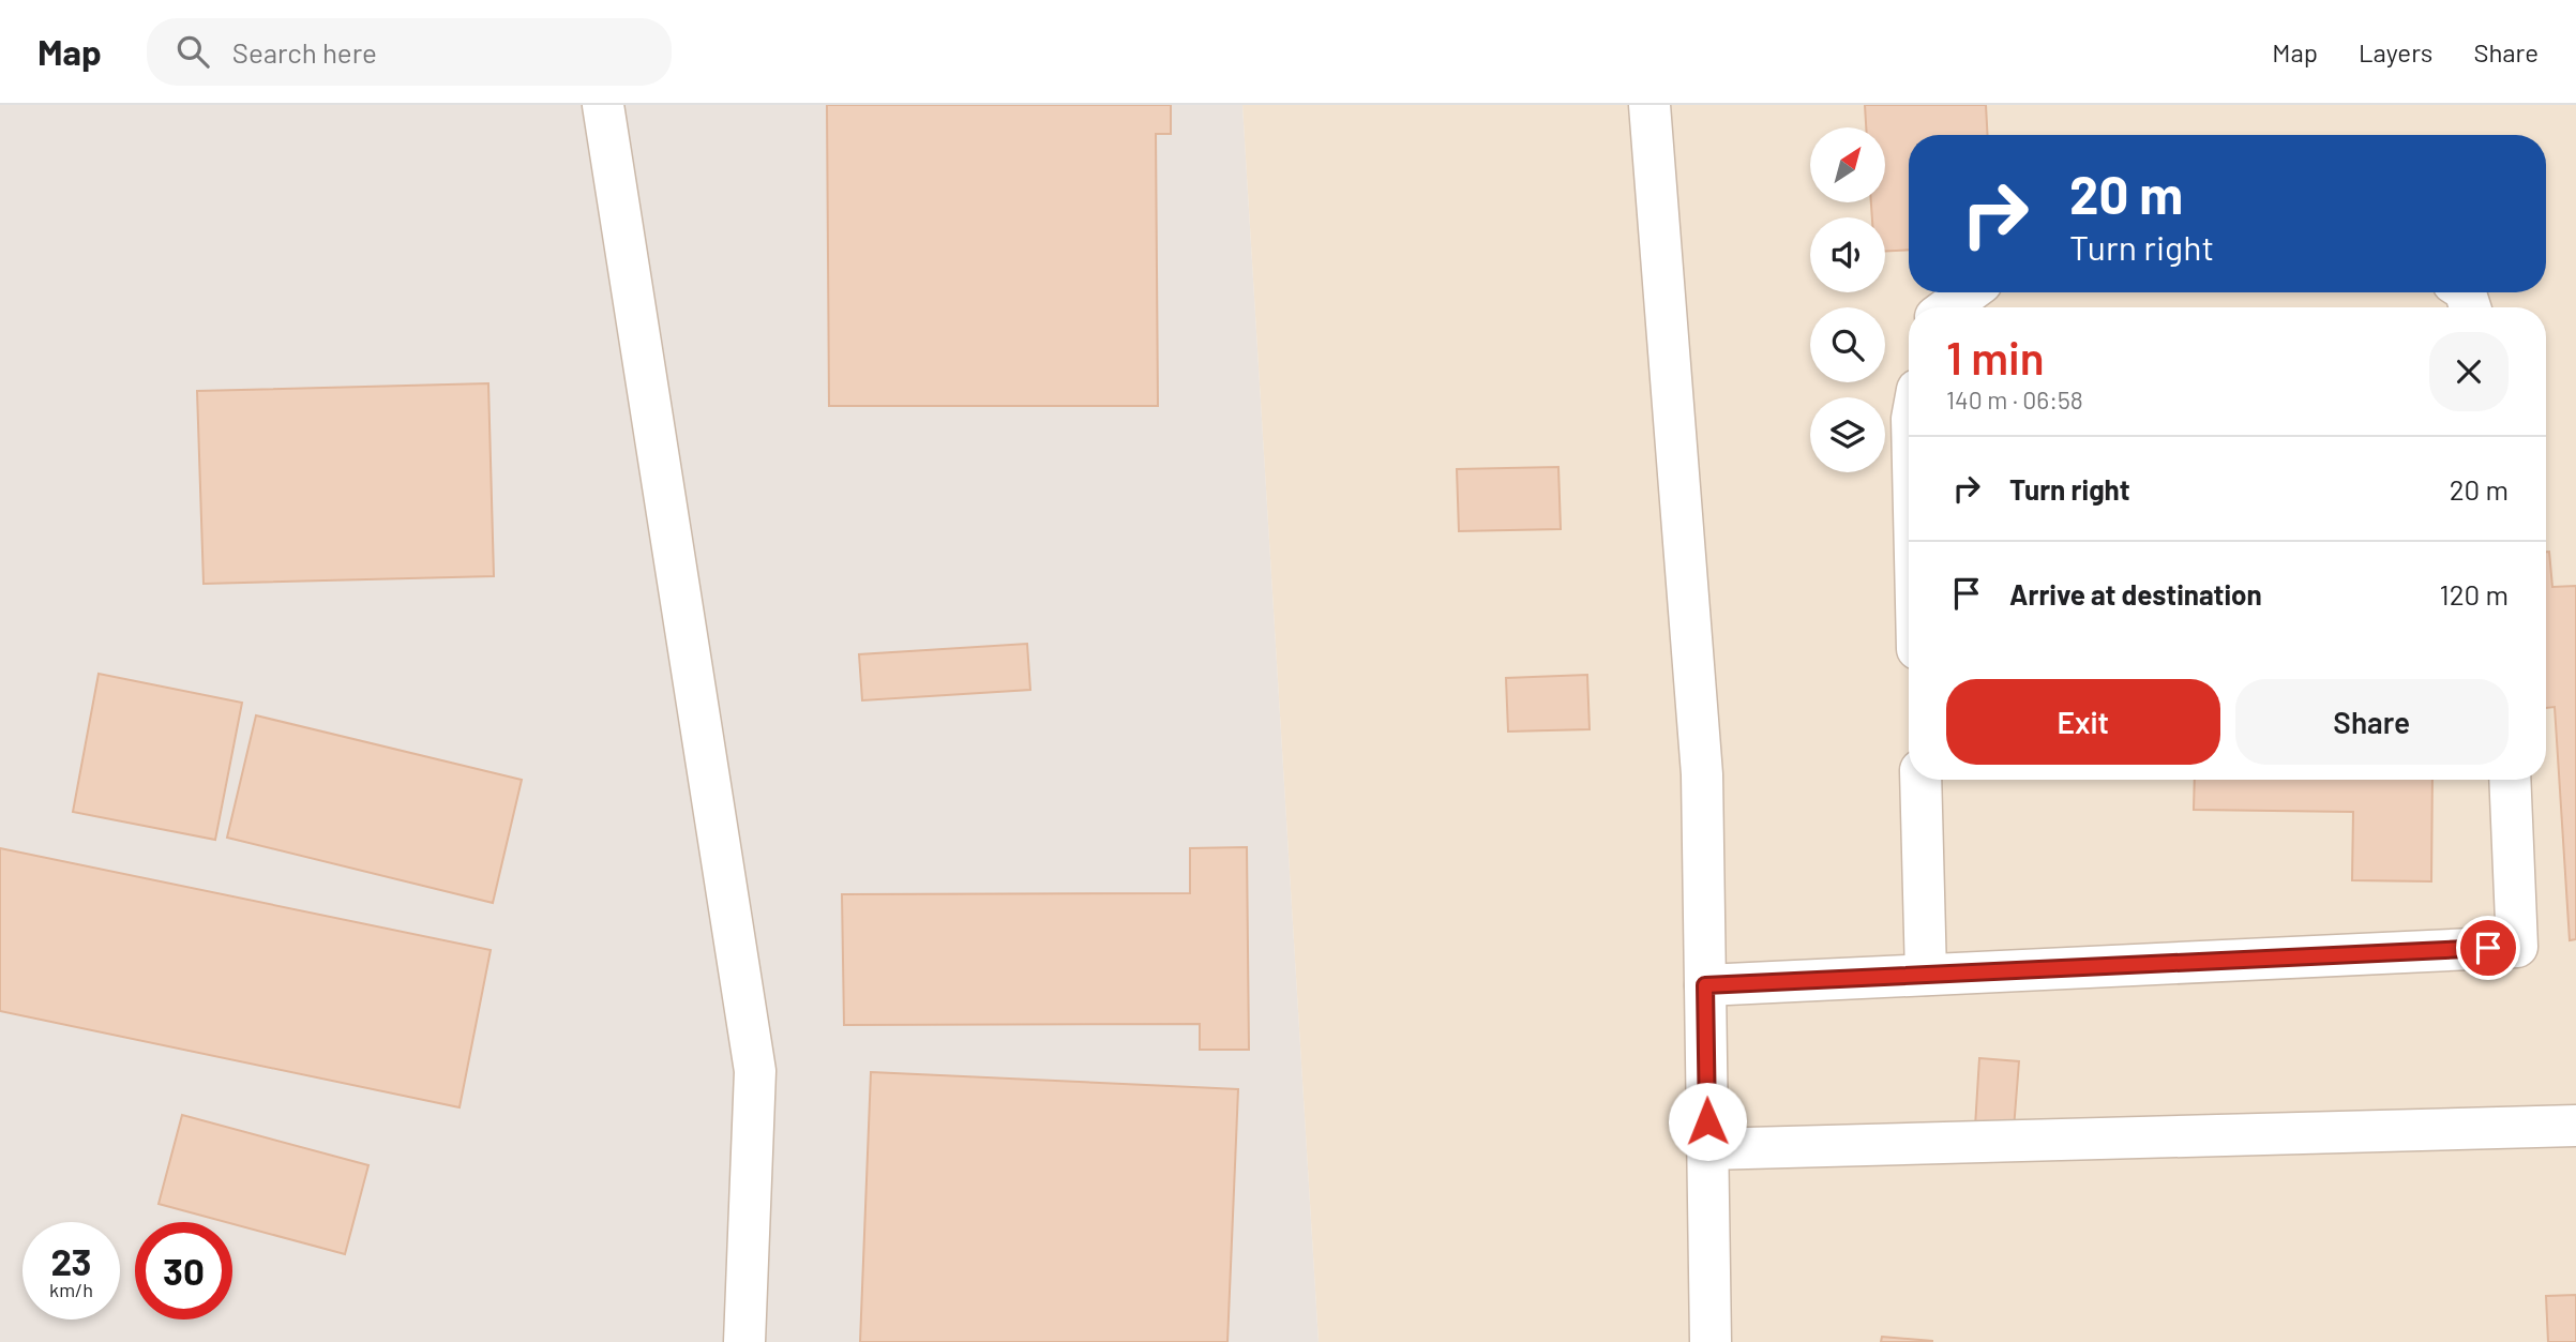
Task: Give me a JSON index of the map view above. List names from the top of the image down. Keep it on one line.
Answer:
{"north":"top right","page":{"header":"Map","search":"Search here","nav":["Map","Layers","Share"],"turn":["20 m","Turn right"],"heading":["1 min","140 m · 06:58"],"list":[{"name":"Turn right","value":"20 m"},{"name":"Arrive at destination","value":"120 m"}],"buttons":["Exit","Share"],"speed":"23 km/h","limit":"30"}}
